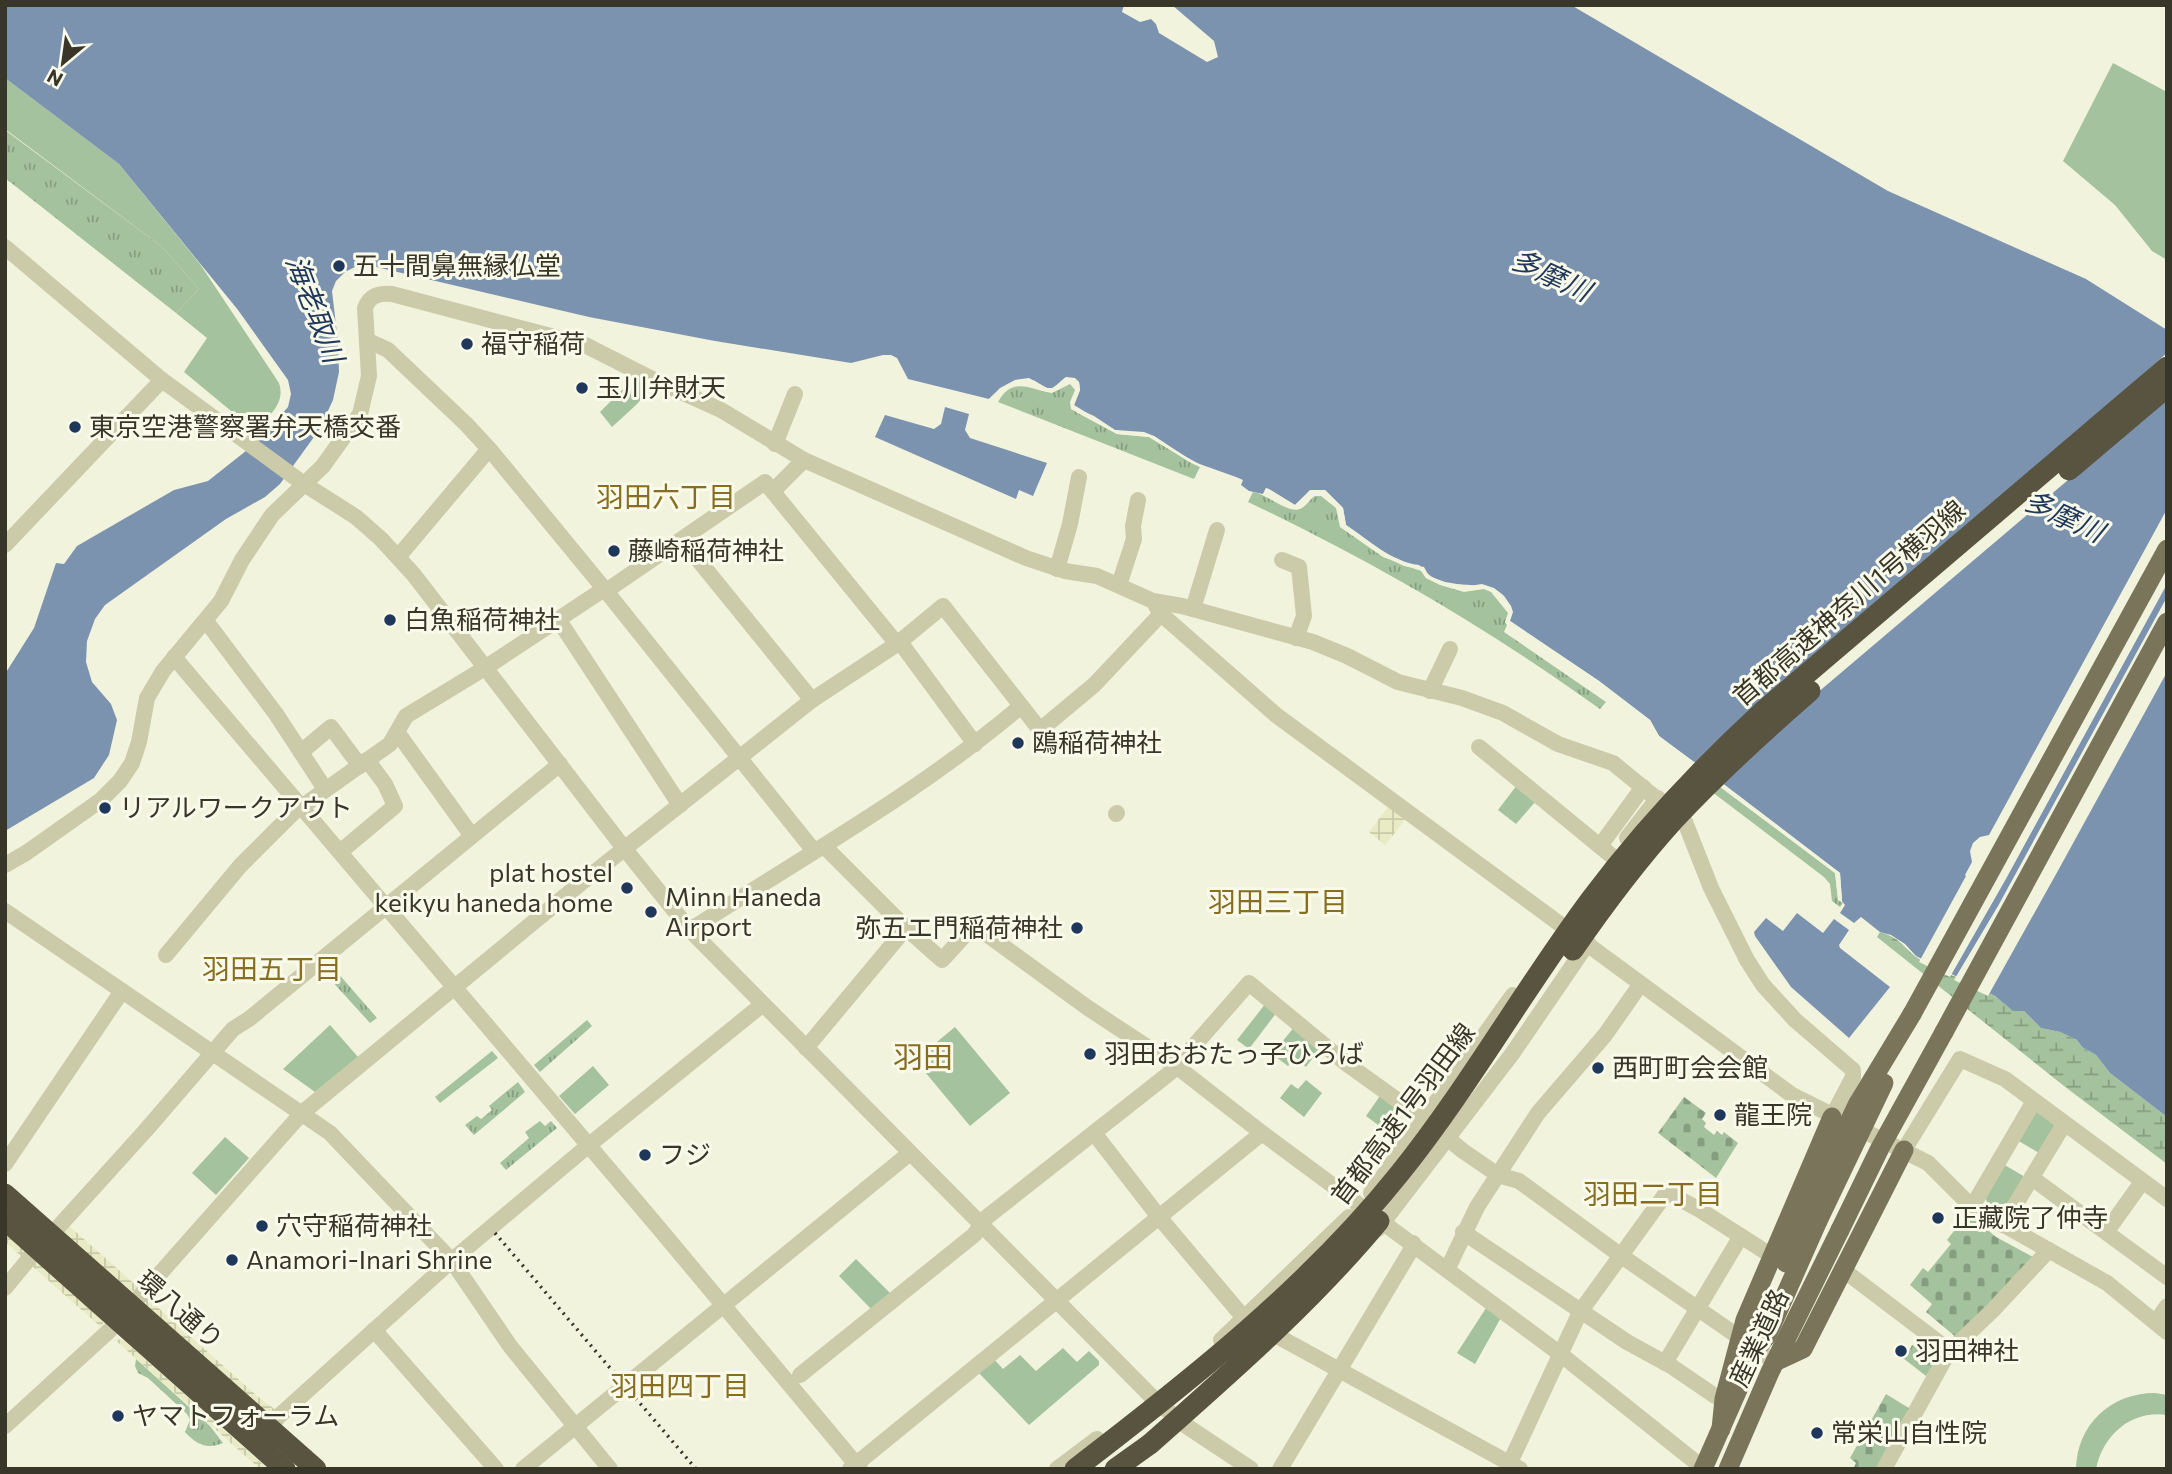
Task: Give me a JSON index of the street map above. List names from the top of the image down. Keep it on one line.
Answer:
{"streets":{"highway":["首都高速神奈川1号横羽線","首都高速1号羽田線","環八通り"],"main road":["産業道路"]},"crossings":[["首都高速神奈川1号横羽線","首都高速1号羽田線"]],"districts":["羽田六丁目","羽田三丁目","羽田五丁目","羽田","羽田二丁目","羽田四丁目"],"water":["多摩川","海老取川"],"places":["五十間鼻無縁仏堂","福守稲荷","玉川弁財天","東京空港警察署弁天橋交番","藤崎稲荷神社","白魚稲荷神社","鴎稲荷神社","リアルワークアウト","plat hostel keikyu haneda home","Minn Haneda Airport","弥五エ門稲荷神社","羽田おおたっ子ひろば","西町町会会館","龍王院","フジ","正藏院了仲寺","穴守稲荷神社","Anamori-Inari Shrine","羽田神社","ヤマトフォーラム","常栄山自性院"],"north":"bottom left"}
